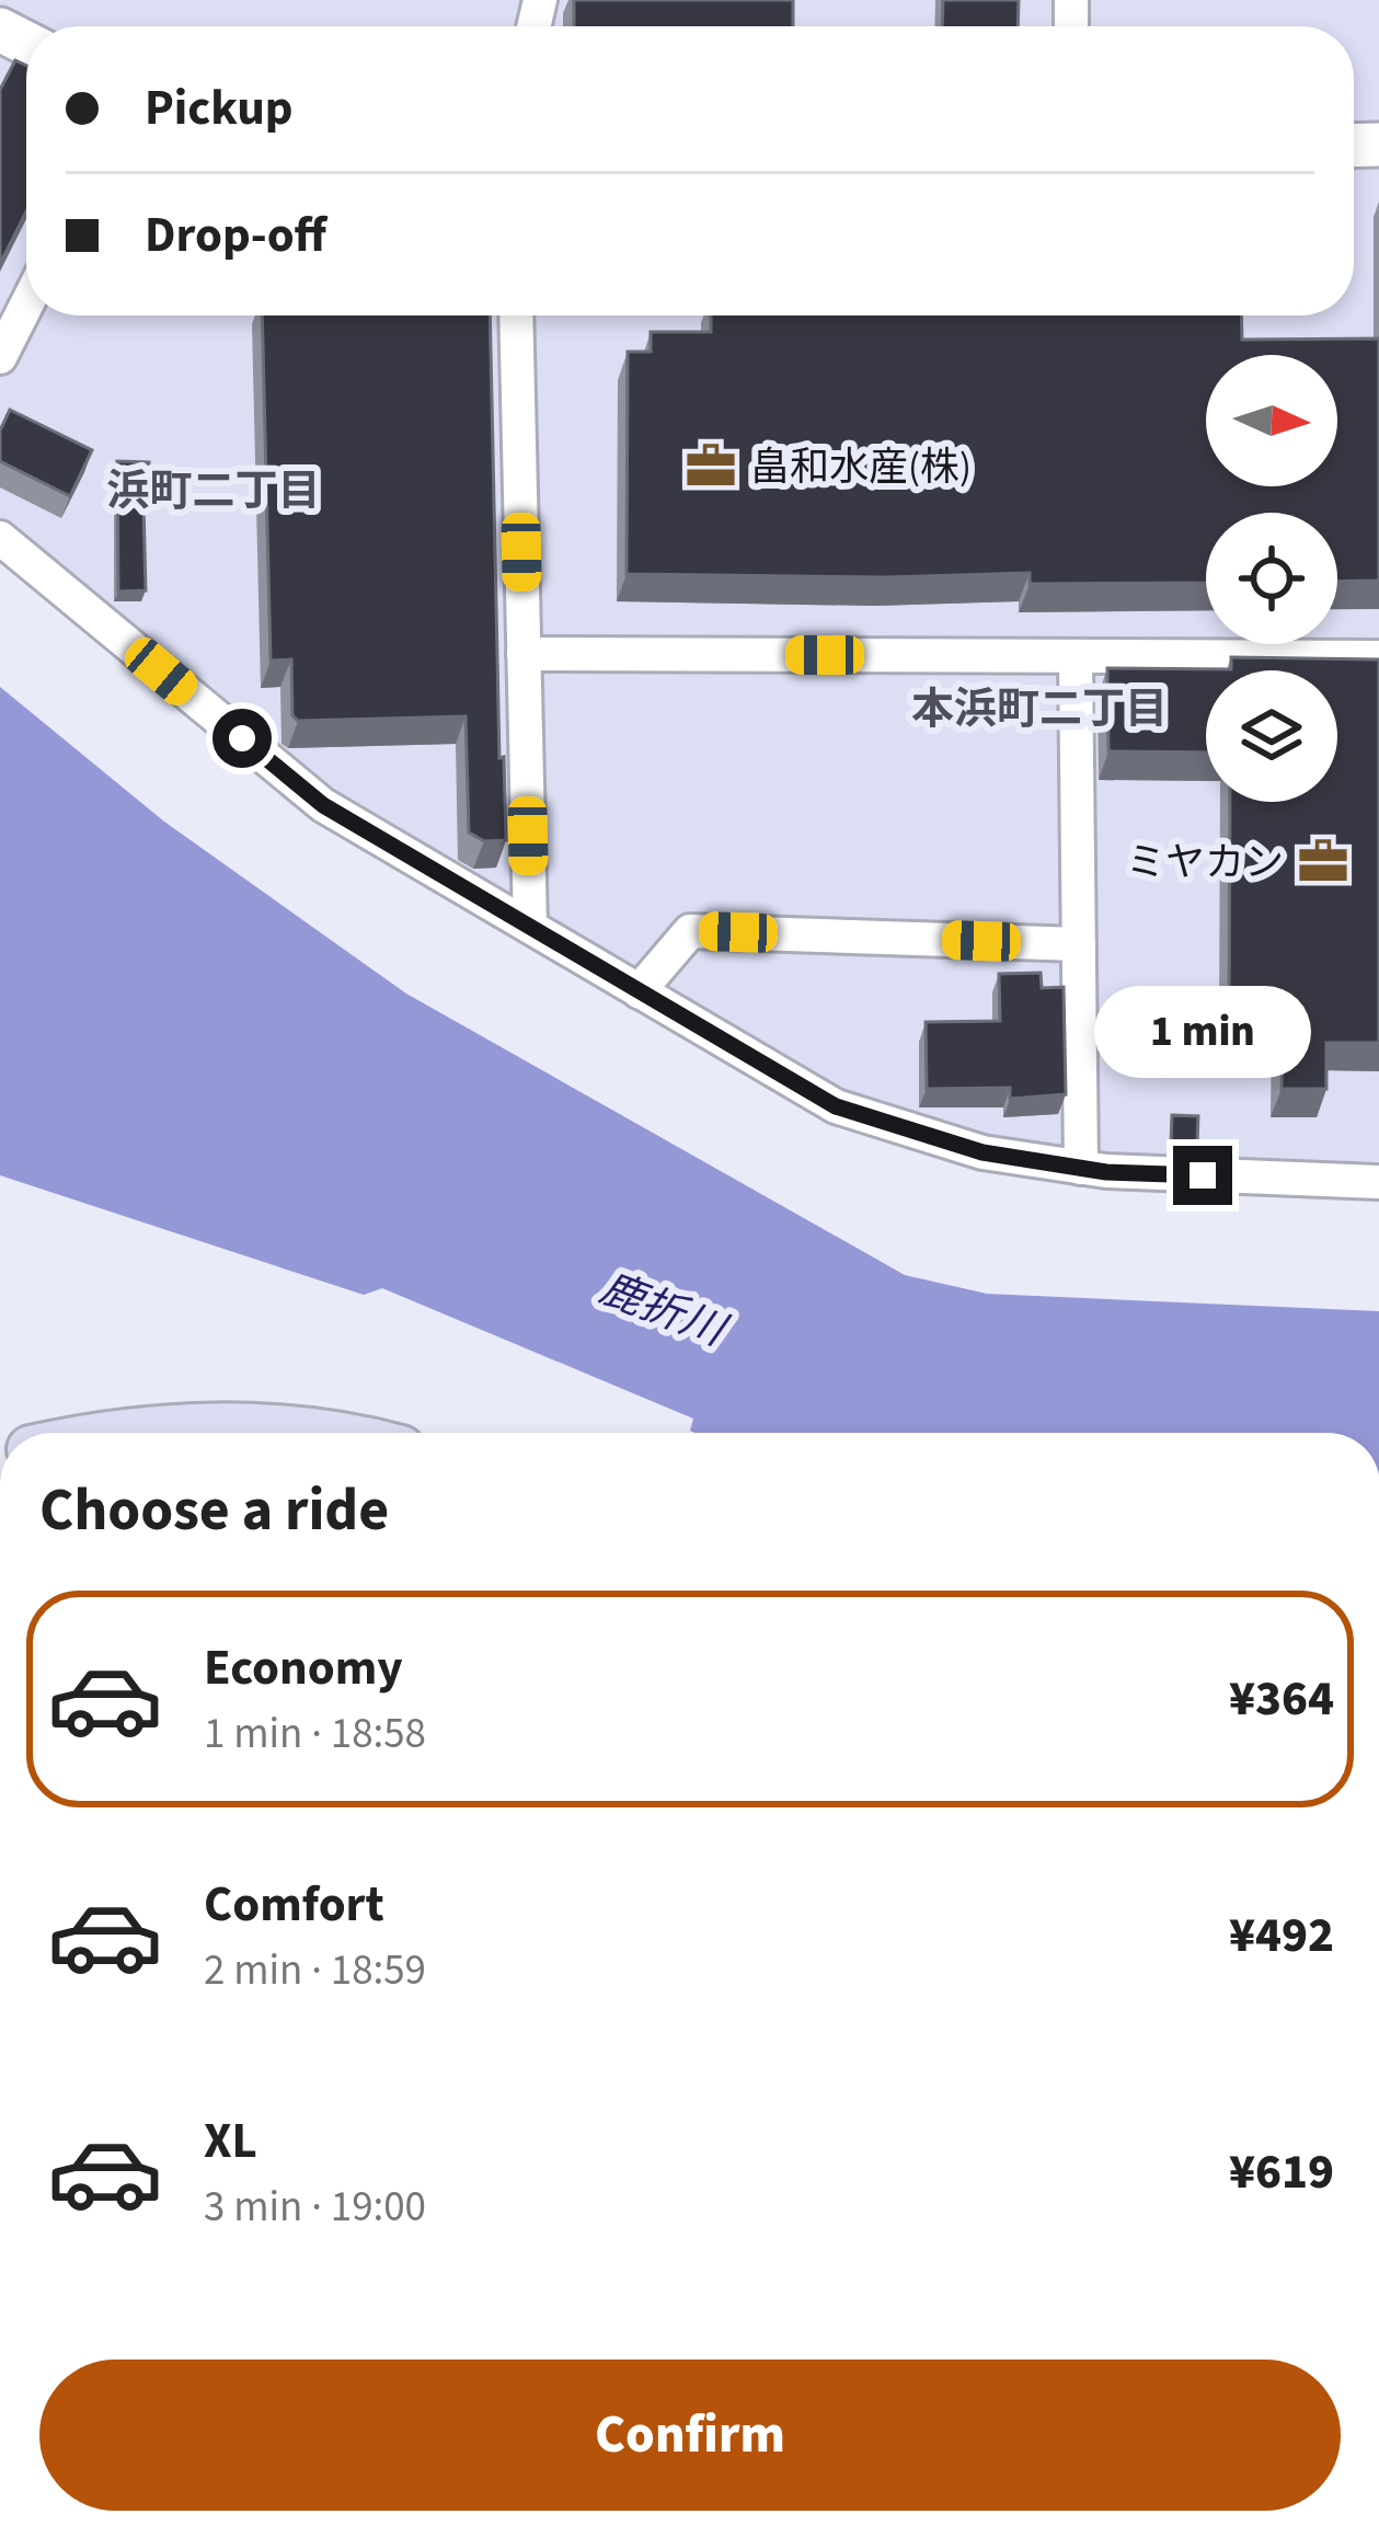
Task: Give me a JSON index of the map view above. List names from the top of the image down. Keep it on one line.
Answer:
{"districts":["浜町二丁目","本浜町二丁目"],"water":["鹿折川"],"places":{"office":["畠和水産(株)","ミヤカン"]},"north":"right","page":{"banner":["Pickup","Drop-off"],"bubble":"1 min","heading":"Choose a ride","list":[{"name":"Economy","note":"1 min · 18:58","value":"¥364"},{"name":"Comfort","note":"2 min · 18:59","value":"¥492"},{"name":"XL","note":"3 min · 19:00","value":"¥619"}],"buttons":"Confirm"}}
